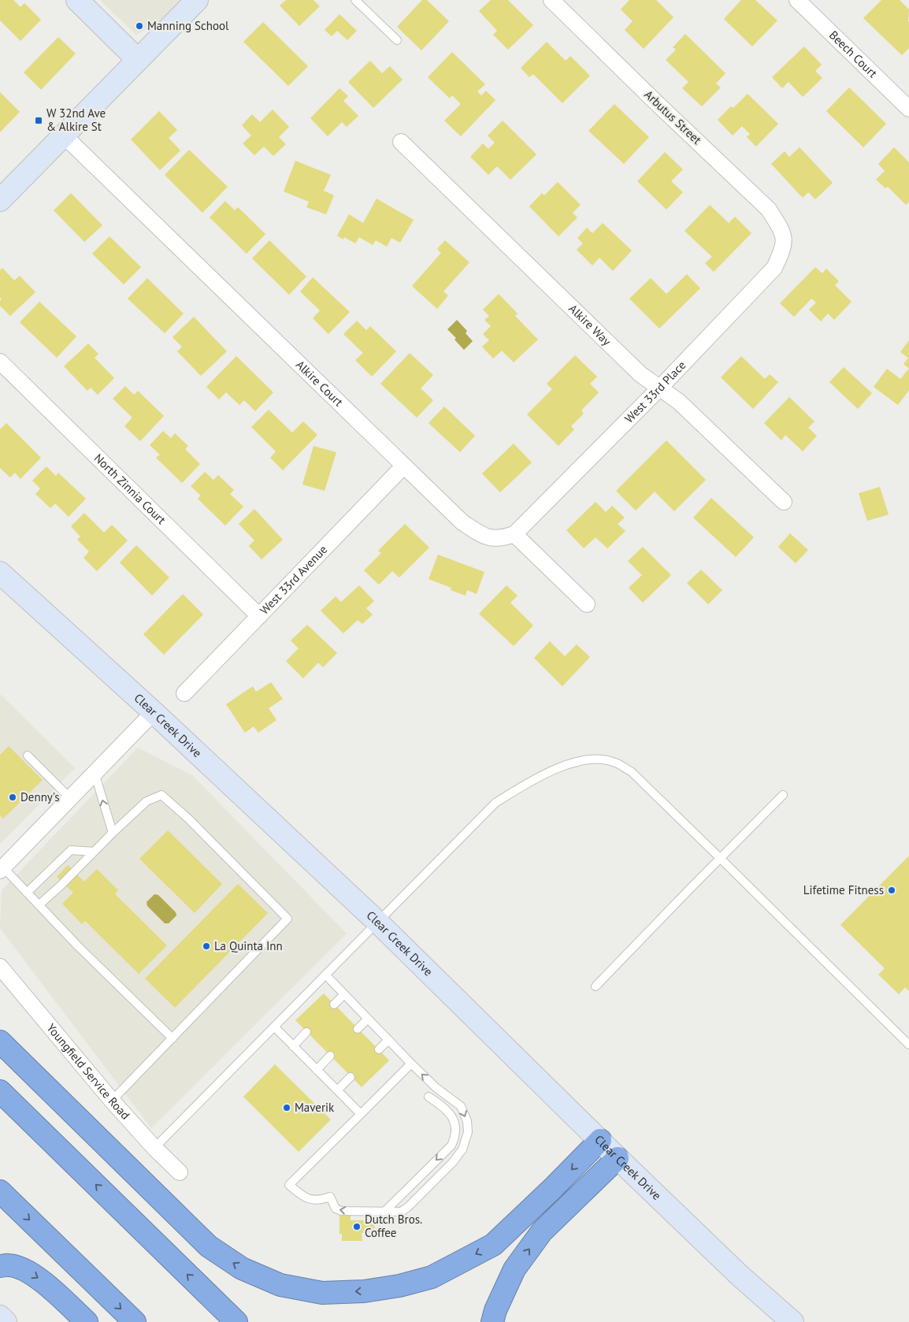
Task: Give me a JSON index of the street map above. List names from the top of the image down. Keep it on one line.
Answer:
{"streets":{"main road":["Clear Creek Drive"],"street":["Beech Court","Arbutus Street","Alkire Way","Alkire Court","West 33rd Place","North Zinnia Court","West 33rd Avenue","Youngfield Service Road"]},"crossings":[["Arbutus Street","West 33rd Place"],["Alkire Way","West 33rd Place"],["Alkire Court","West 33rd Place"],["Alkire Court","West 33rd Avenue"],["North Zinnia Court","West 33rd Avenue"]],"places":{"other":["Manning School","Denny's","Lifetime Fitness","La Quinta Inn","Maverik","Dutch Bros. Coffee"],"transit":["W 32nd Ave & Alkire St"]}}
